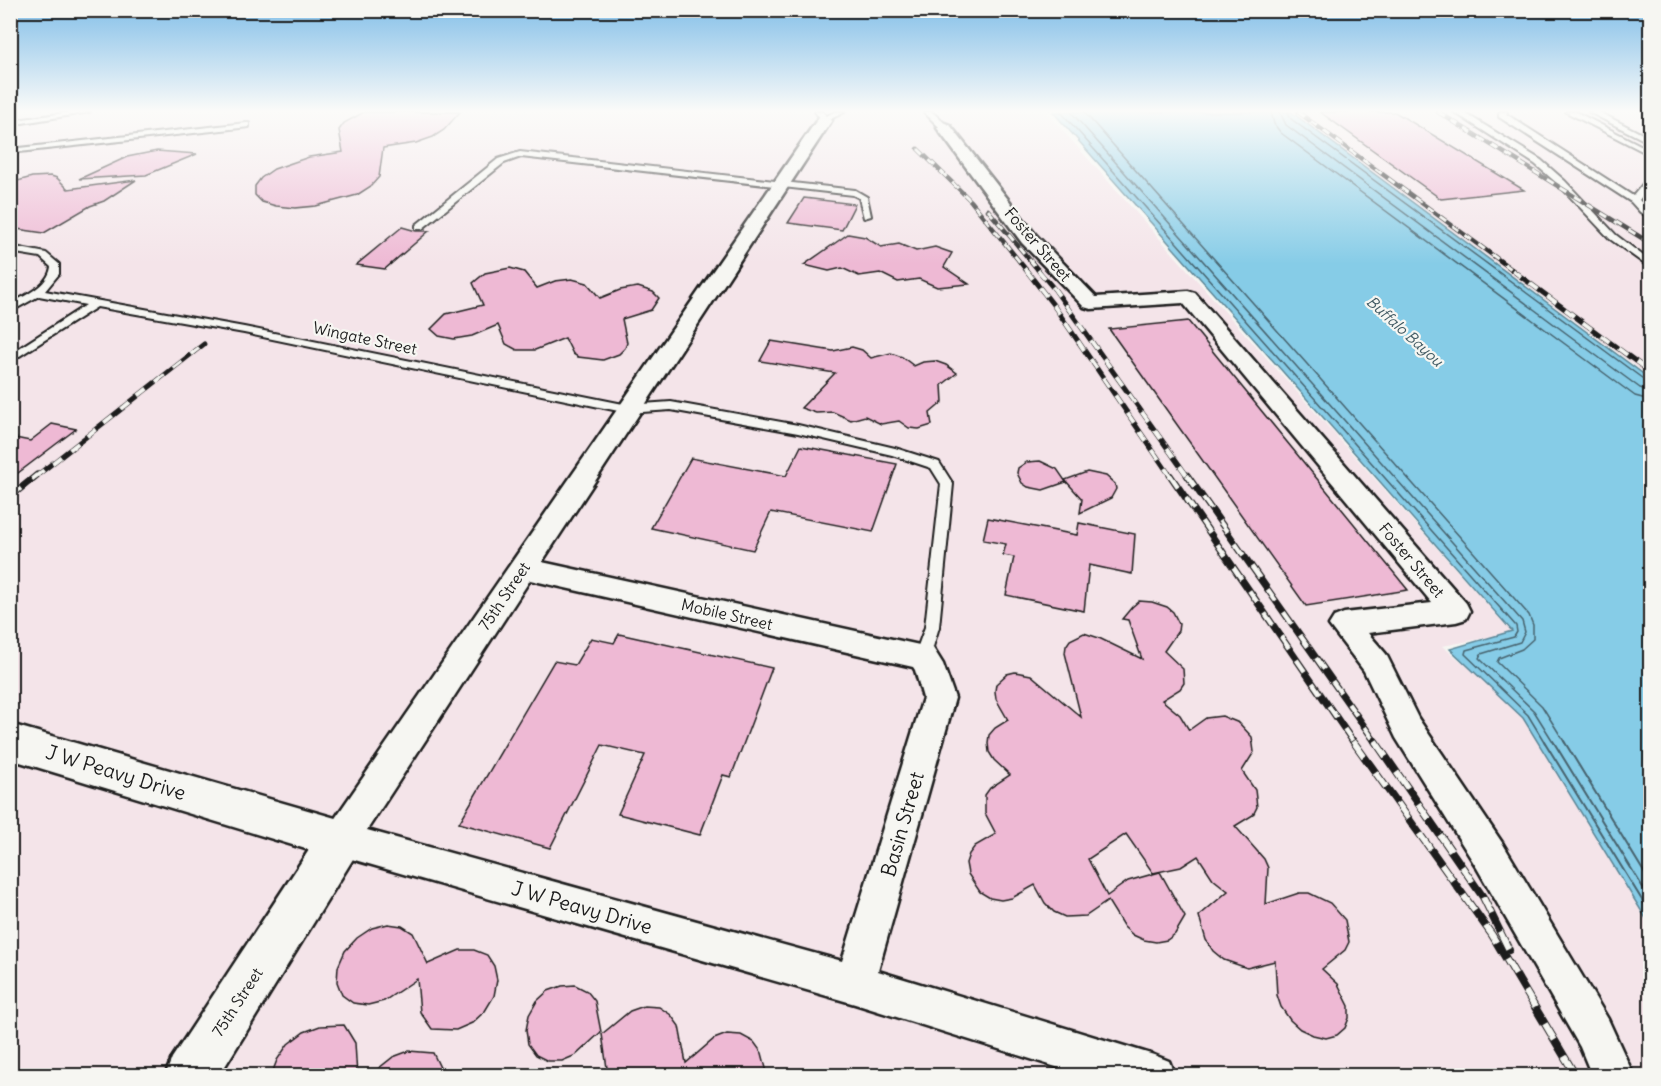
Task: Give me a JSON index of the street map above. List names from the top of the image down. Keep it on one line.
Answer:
{"streets":{"street":["Foster Street","75th Street","Mobile Street","J W Peavy Drive","Basin Street"],"lane":["Wingate Street"]},"crossings":[["Wingate Street","75th Street"],["Wingate Street","Mobile Street"],["Wingate Street","Basin Street"],["75th Street","Mobile Street"],["75th Street","J W Peavy Drive"],["Mobile Street","Basin Street"],["J W Peavy Drive","Basin Street"]],"water":["Buffalo Bayou"]}
